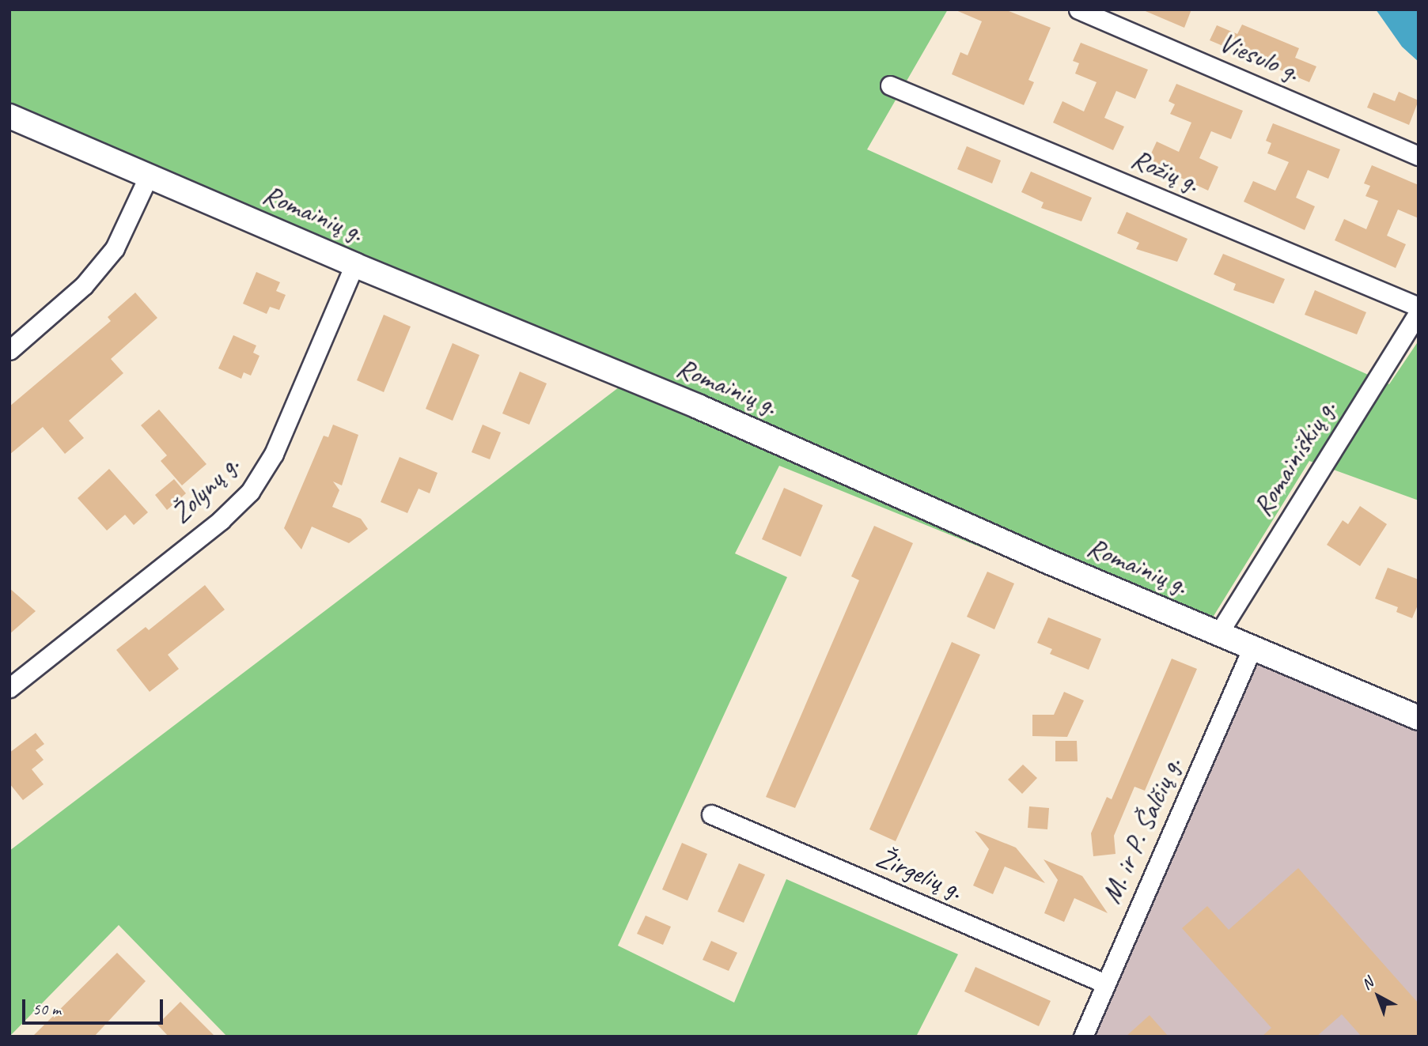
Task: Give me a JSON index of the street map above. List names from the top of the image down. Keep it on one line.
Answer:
{"streets":{"main road":["Romainių g."],"street":["Viesulo g.","Rožių g.","Romainiškių g.","Žolynų g.","M. ir P. Šalčių g.","Žirgelių g."]},"crossings":[["Romainių g.","Romainiškių g."],["Romainių g.","Žolynų g."],["Romainių g.","M. ir P. Šalčių g."],["M. ir P. Šalčių g.","Žirgelių g."]],"scale_bar":"50 m","north":"top left"}
